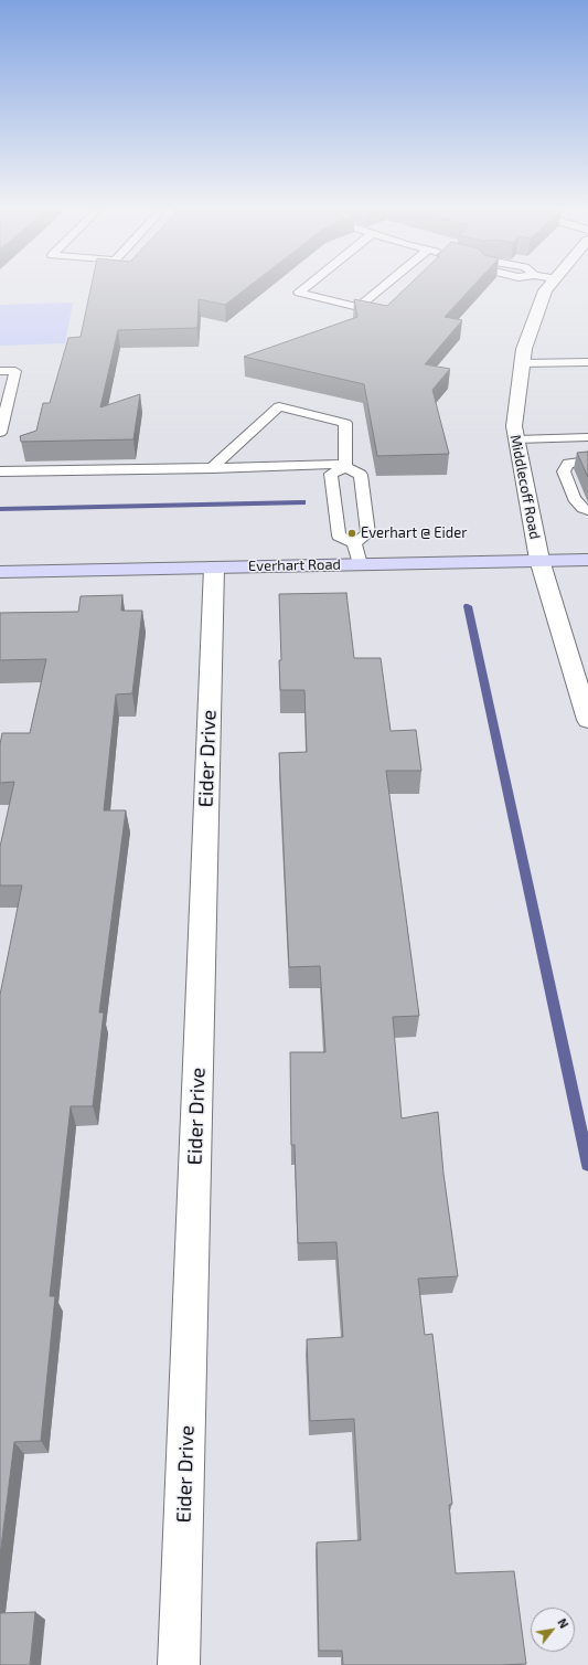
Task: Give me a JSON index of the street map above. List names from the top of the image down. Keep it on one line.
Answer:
{"streets":{"main road":["Everhart Road"],"street":["Middlecoff Road","Eider Drive"]},"crossings":[["Middlecoff Road","Everhart Road"],["Everhart Road","Eider Drive"]],"places":["Everhart @ Eider"],"north":"top right"}
